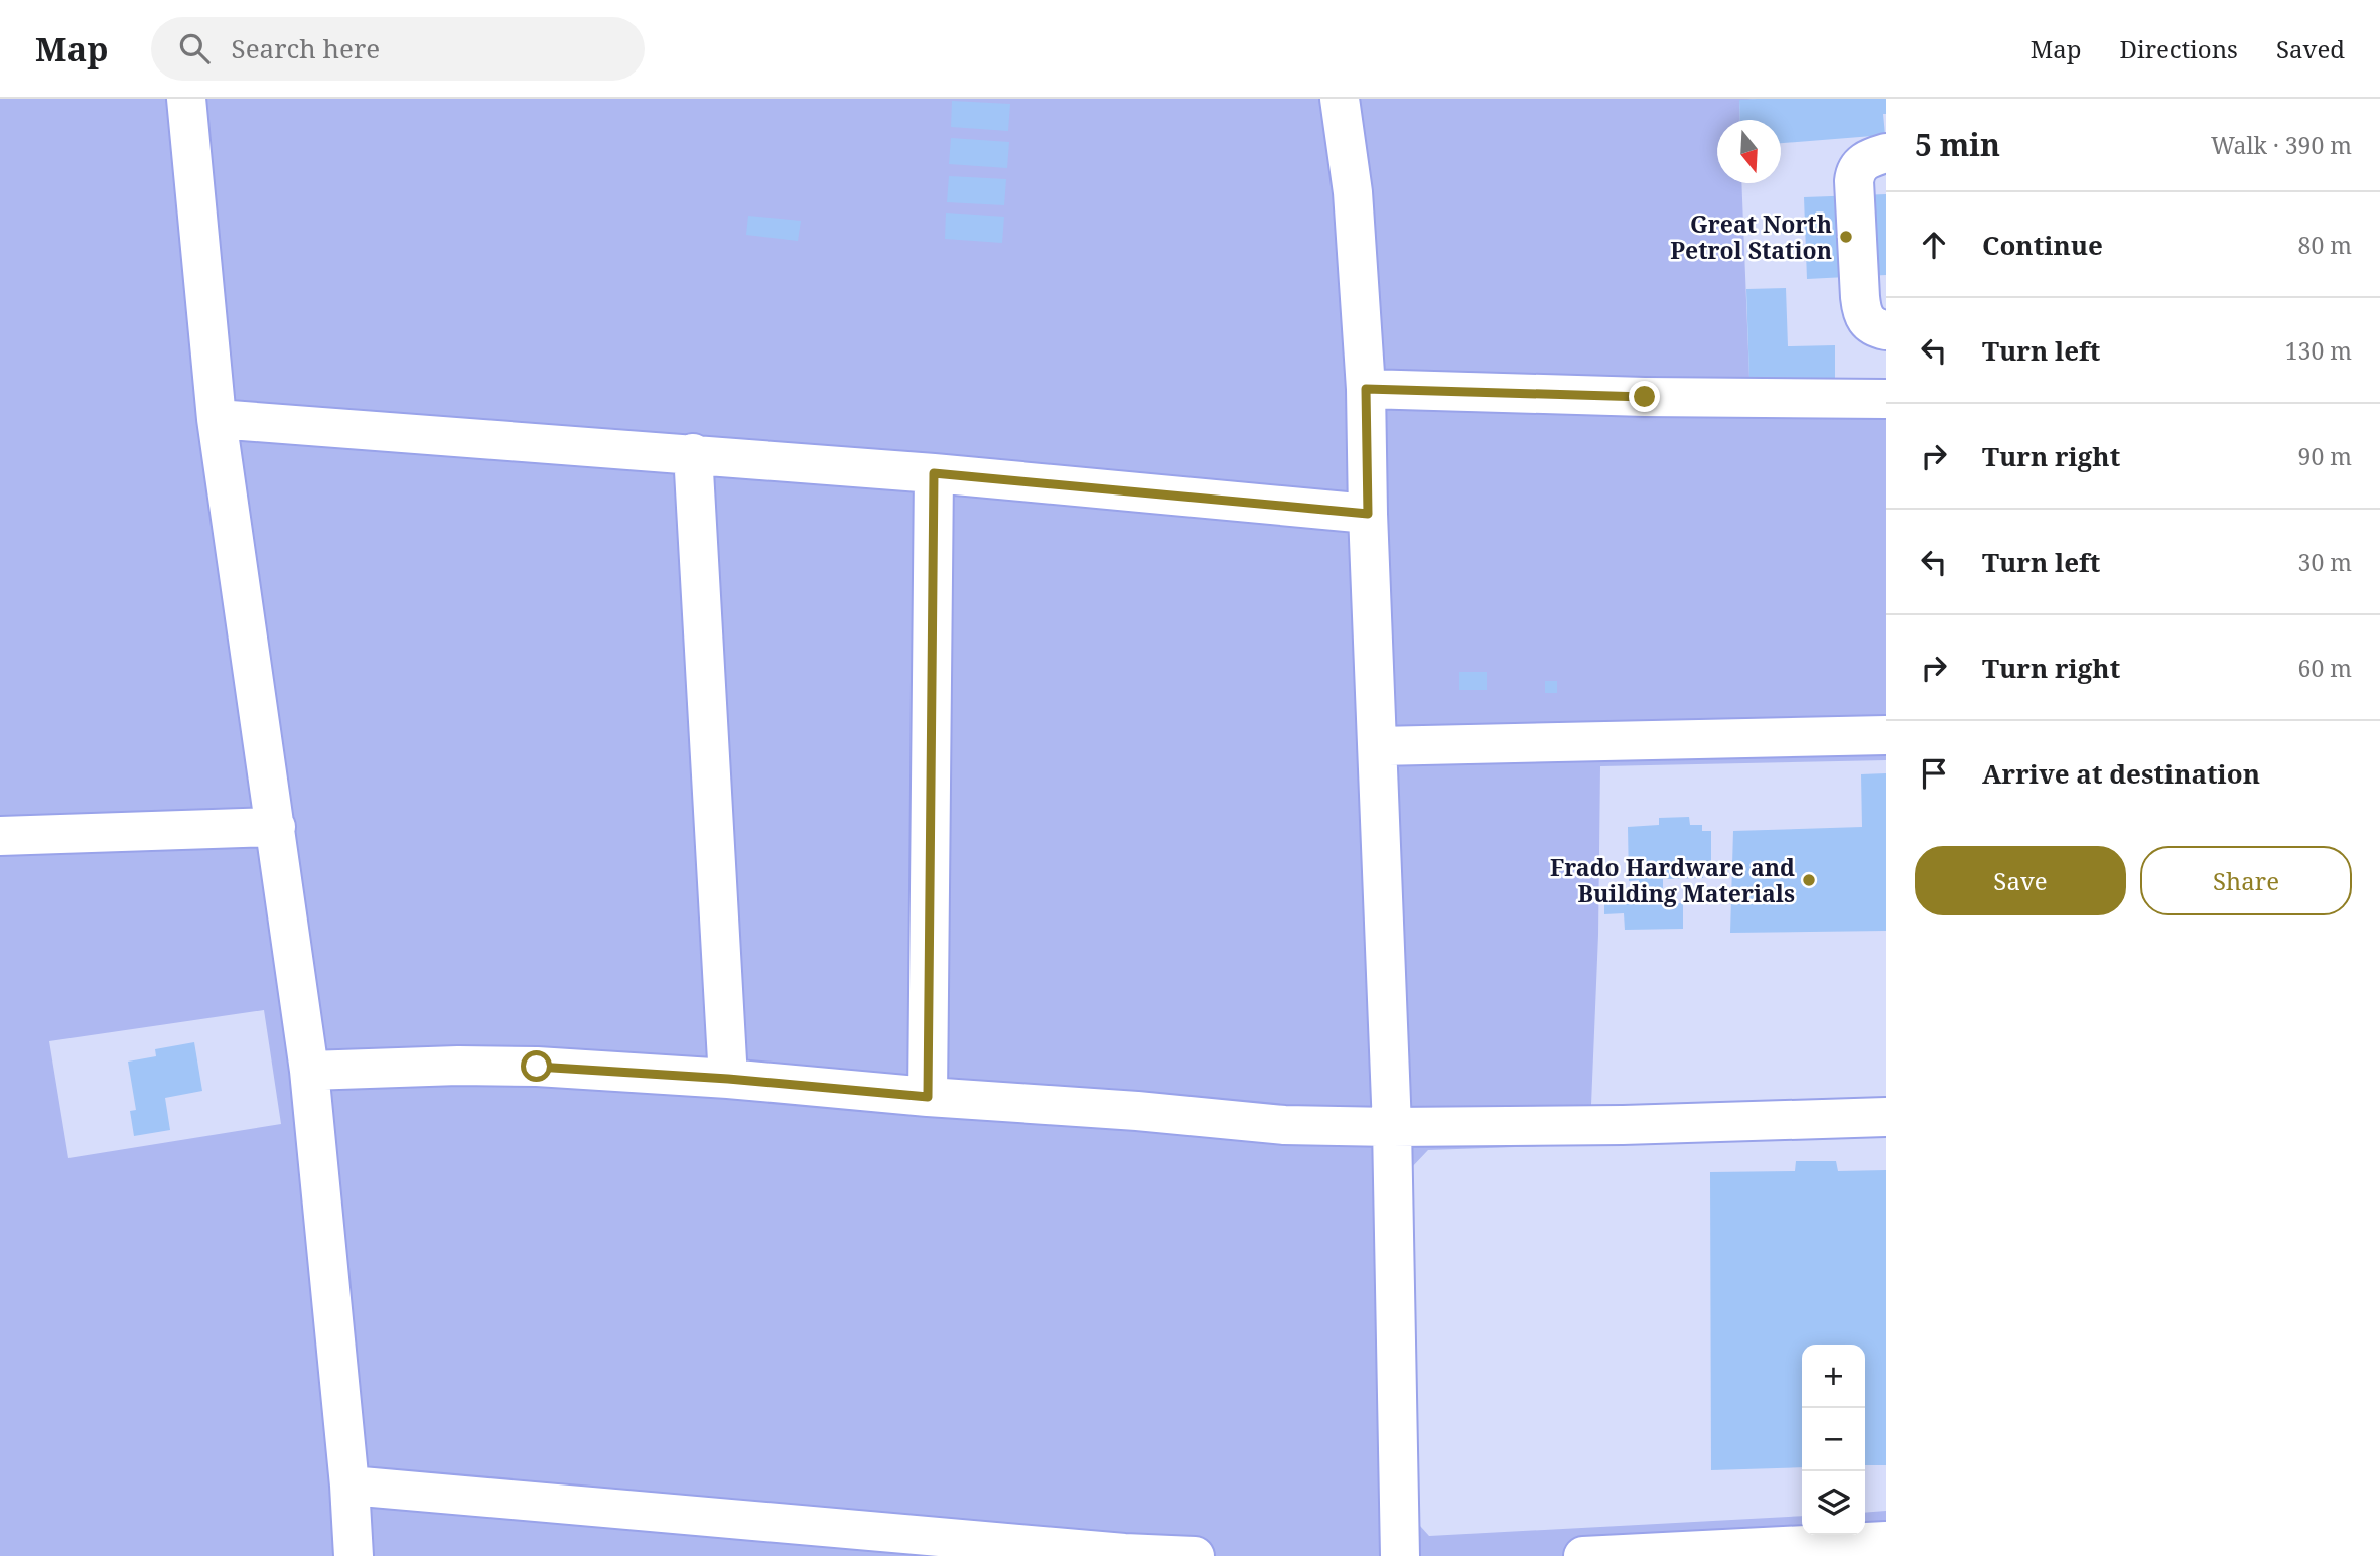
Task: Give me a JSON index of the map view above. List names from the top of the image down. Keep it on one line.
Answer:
{"places":["Great North Petrol Station","Frado Hardware and Building Materials"],"north":"bottom","page":{"header":"Map","search":"Search here","nav":["Map","Directions","Saved"],"heading":["5 min","Walk · 390 m"],"list":[["Continue","80 m"],["Turn left","130 m"],["Turn right","90 m"],["Turn left","30 m"],["Turn right","60 m"],"Arrive at destination"],"buttons":["Save","Share"],"map_buttons":["+","−"]}}
